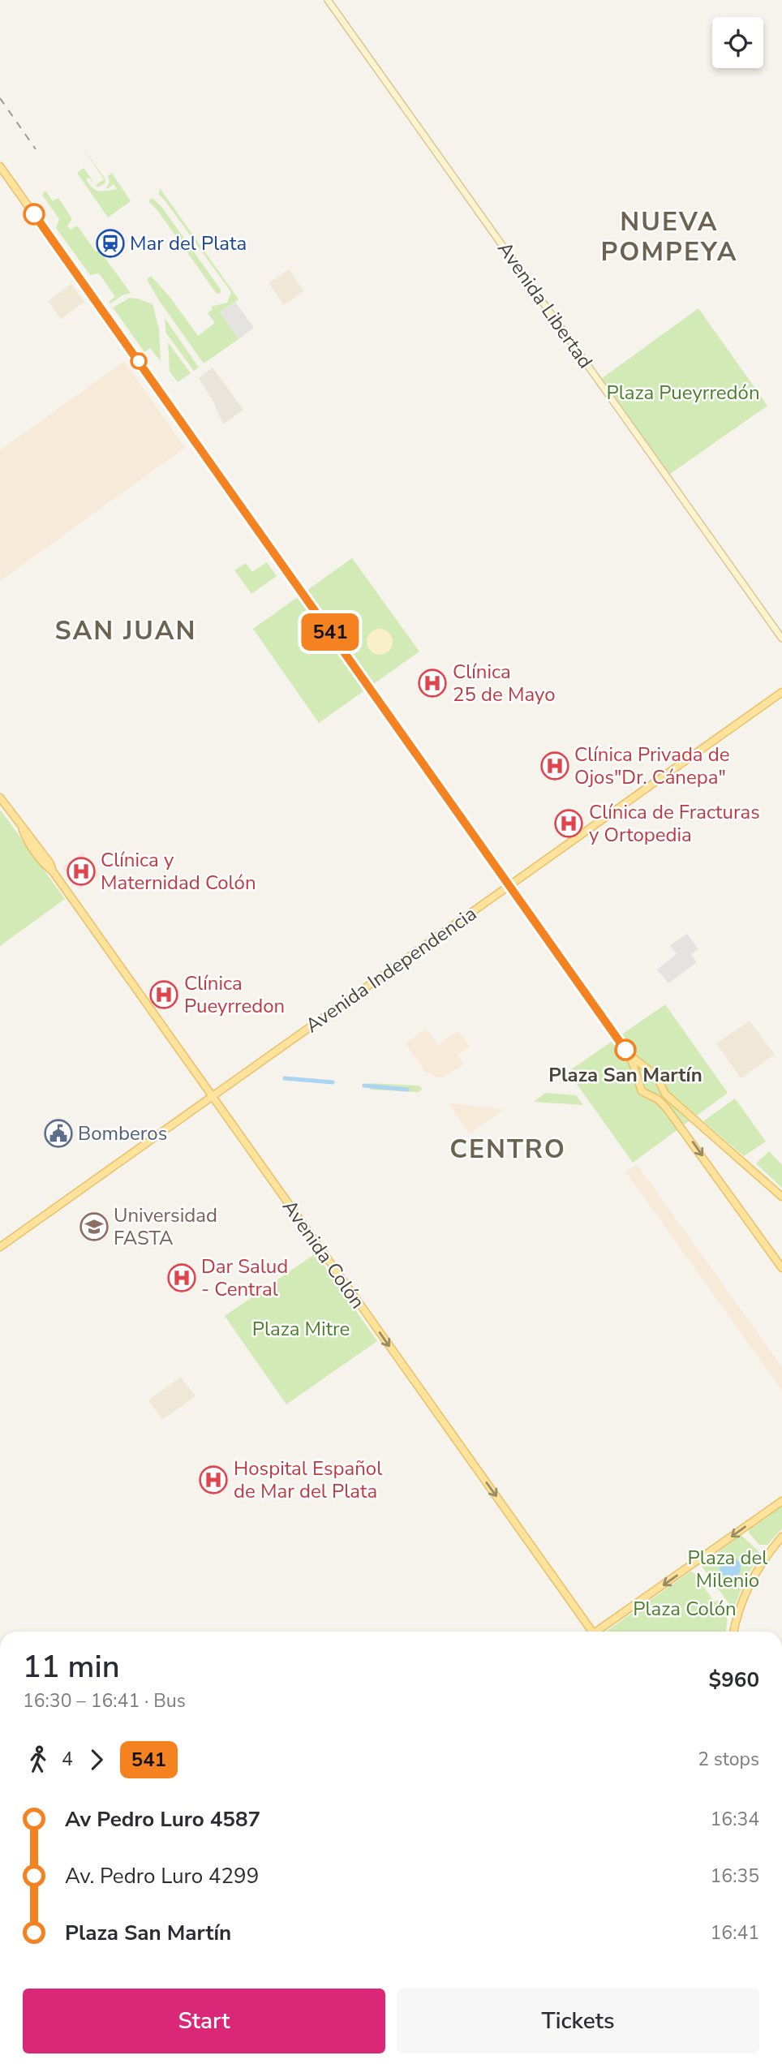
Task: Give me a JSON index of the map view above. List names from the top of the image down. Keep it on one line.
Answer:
{"streets":{"main road":["Avenida Libertad","Avenida Independencia","Avenida Colón"]},"crossings":[["Avenida Independencia","Avenida Colón"]],"one_way":["Avenida Colón"],"districts":["NUEVA POMPEYA","SAN JUAN","CENTRO"],"parks":["Plaza Pueyrredón","Plaza Mitre","Plaza del Milenio","Plaza Colón"],"places":{"station":["Mar del Plata"],"hospital":["Clínica 25 de Mayo","Clínica Privada de Ojos\"Dr. Cánepa\"","Clínica de Fracturas y Ortopedia","Clínica y Maternidad Colón","Clínica Pueyrredon","Dar Salud - Central","Hospital Español de Mar del Plata"],"other":["Plaza San Martín"],"public building":["Bomberos"],"school or university":["Universidad FASTA"]},"lines":["bus line 541"],"page":{"on_map":"541","heading":["11 min","16:30 – 16:41 · Bus","$960"],"legs":["4","541","2 stops"],"list":[{"name":"Av Pedro Luro 4587","value":"16:34"},{"name":"Av. Pedro Luro 4299","value":"16:35"},{"name":"Plaza San Martín","value":"16:41"}],"buttons":["Start","Tickets"]}}
